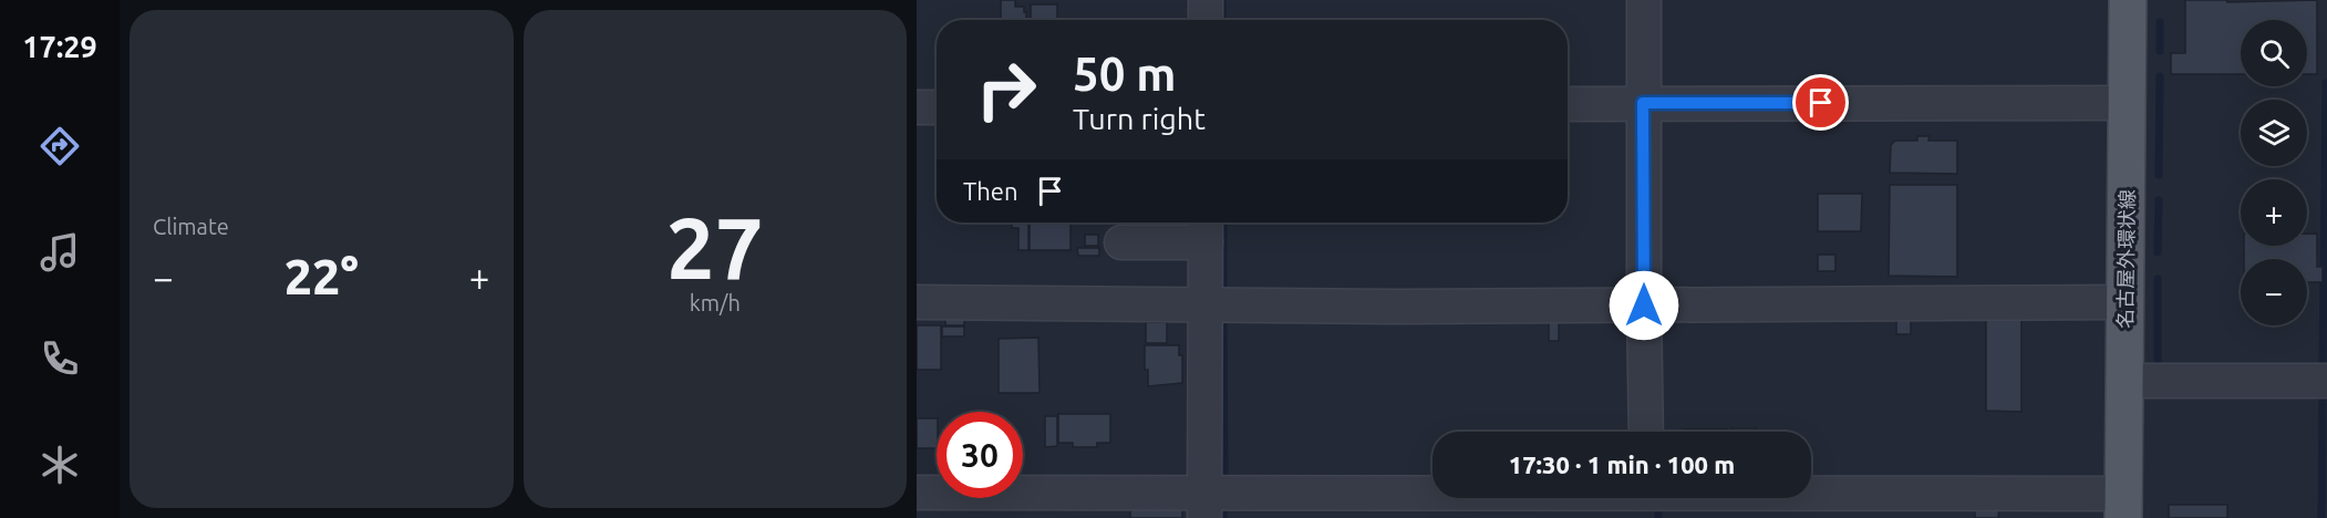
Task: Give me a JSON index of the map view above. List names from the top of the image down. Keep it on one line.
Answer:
{"streets":{"main road":["名古屋外環状線"]},"page":{"tabs":"17:29","tile":["Climate",["27","km/h"]],"map_buttons":["+","−"],"turn":["50 m","Turn right"],"then":"Then","heat":["−","22°","+"],"limit":"30","trip":"17:30 · 1 min · 100 m"}}
